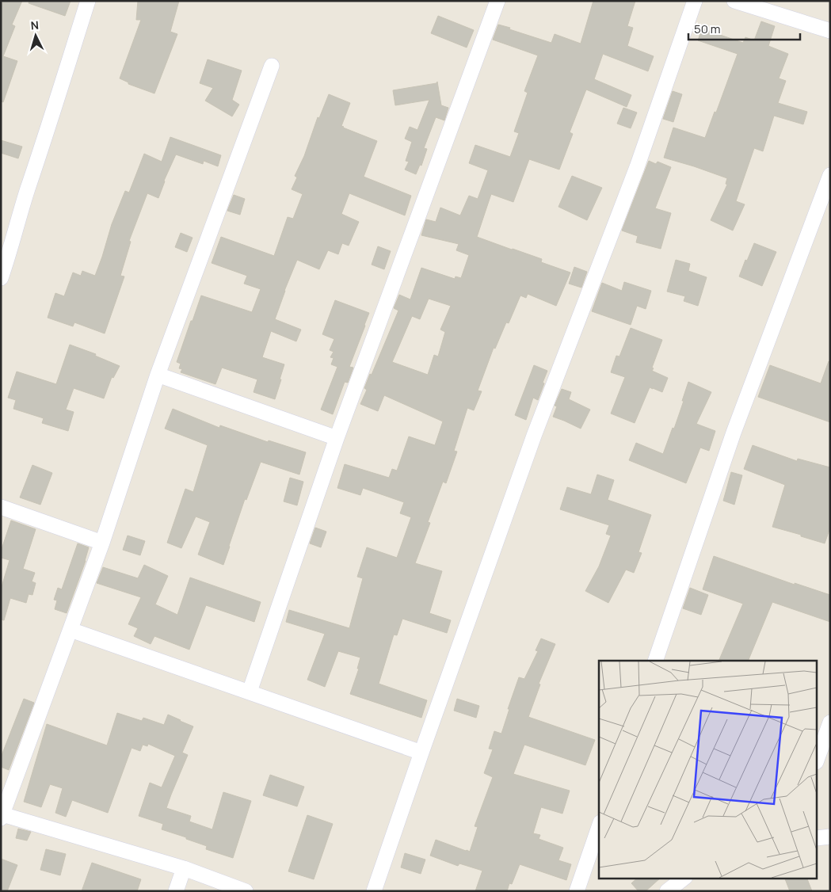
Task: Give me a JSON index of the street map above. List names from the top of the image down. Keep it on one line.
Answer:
{"scale_bar":"50 m","north":"top"}
